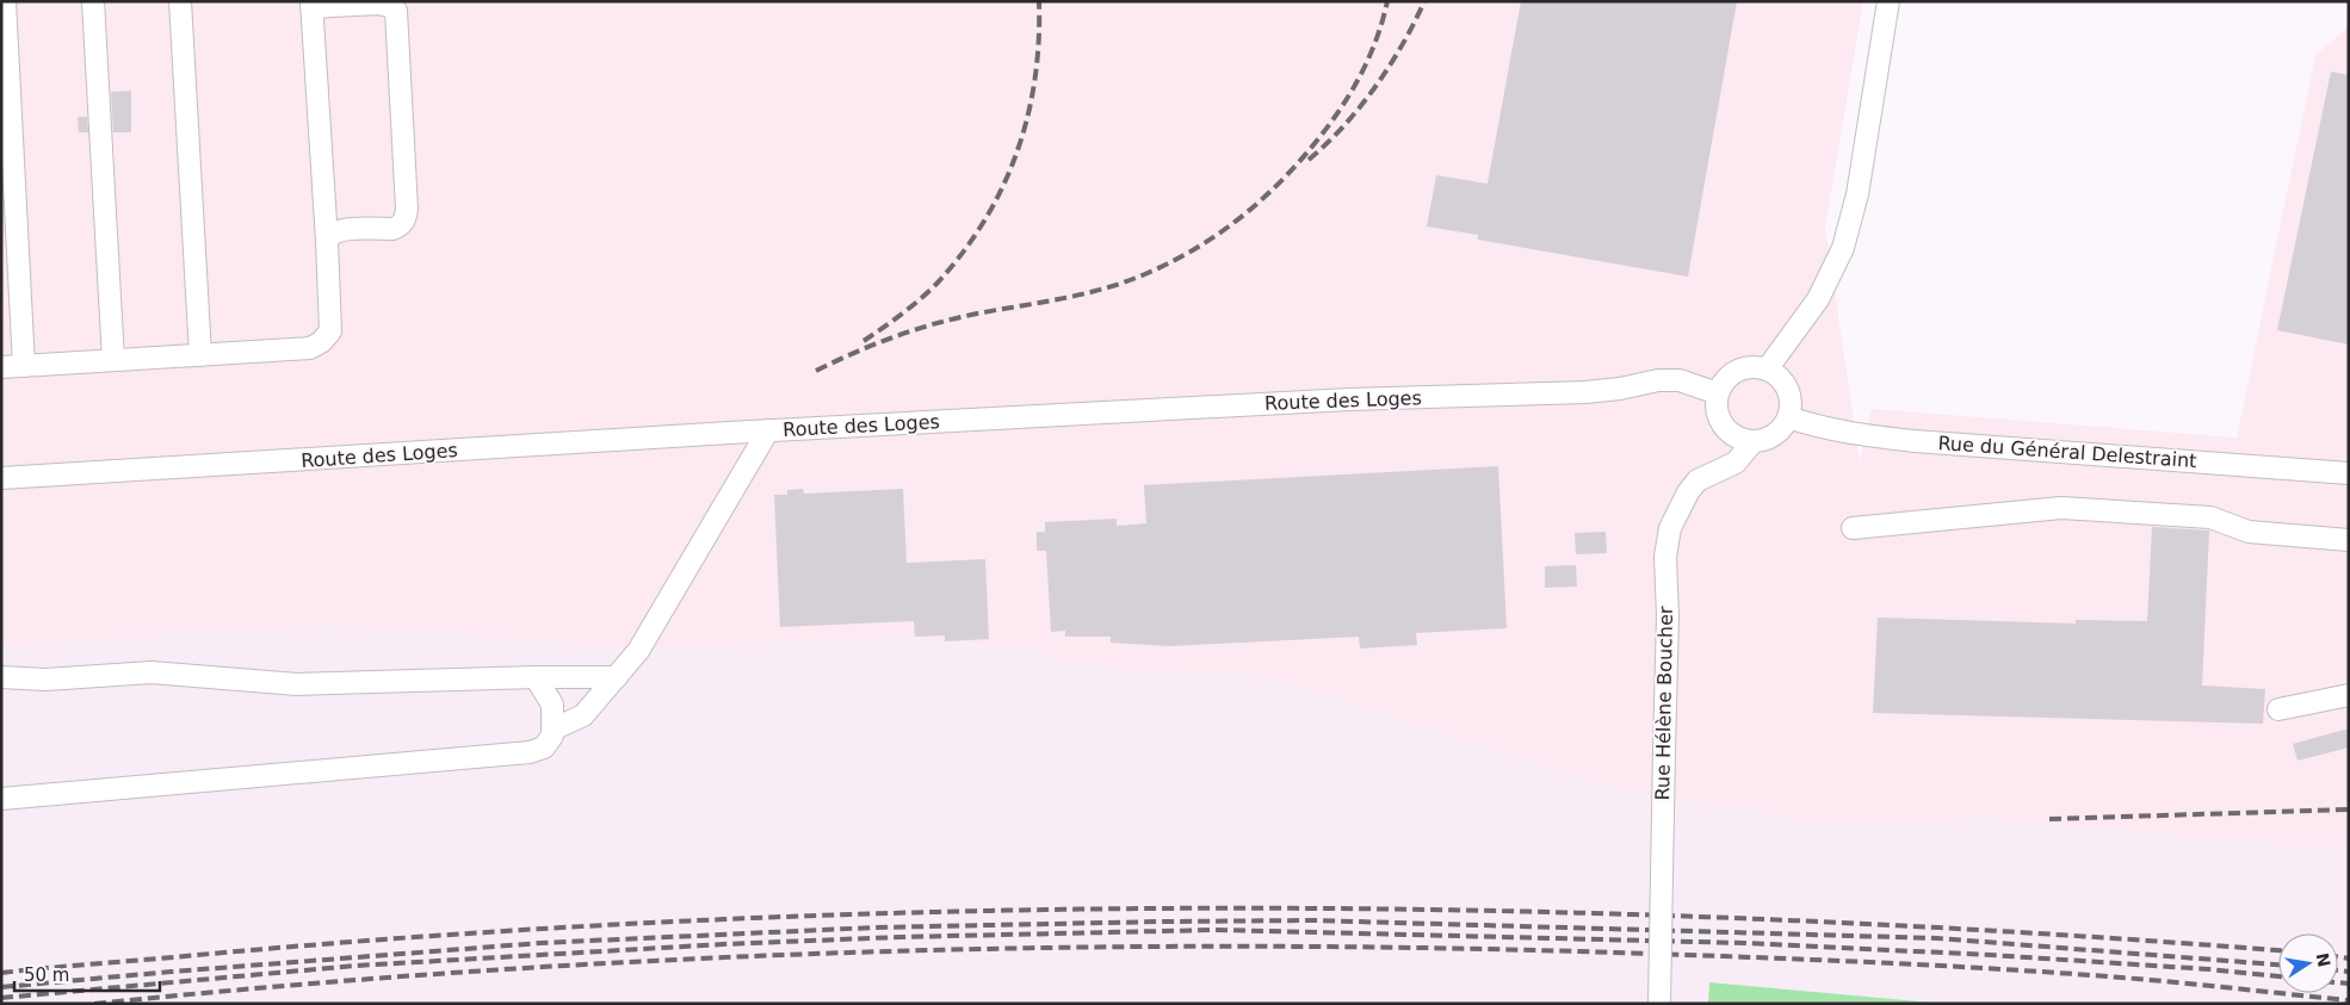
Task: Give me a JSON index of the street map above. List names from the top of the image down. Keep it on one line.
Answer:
{"streets":{"street":["Route des Loges","Rue du Général Delestraint","Rue Hélène Boucher"]},"crossings":[["Route des Loges","Rue du Général Delestraint"],["Route des Loges","Rue Hélène Boucher"],["Rue du Général Delestraint","Rue Hélène Boucher"]],"scale_bar":"50 m","north":"right"}
